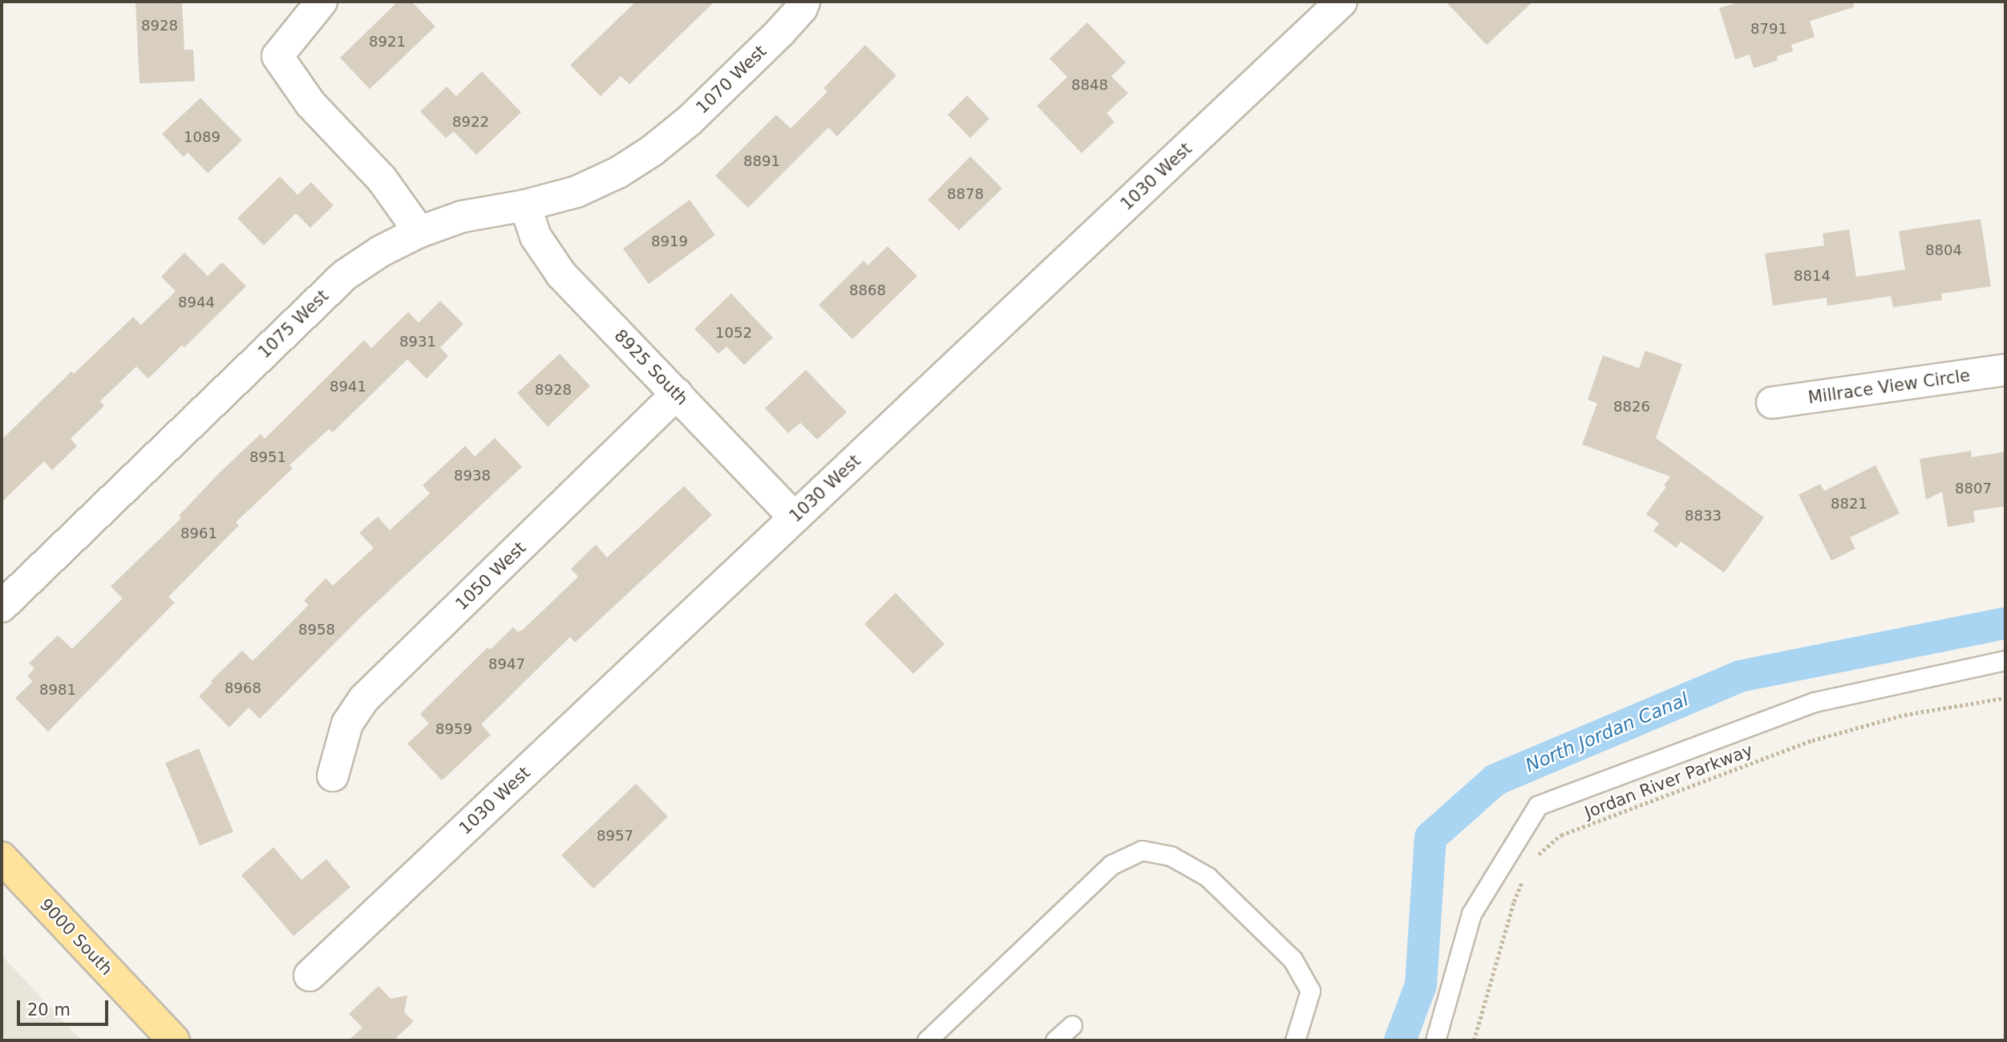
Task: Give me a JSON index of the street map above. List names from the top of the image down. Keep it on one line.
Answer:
{"streets":{"main road":["9000 South"],"street":["1070 West","1030 West","1075 West","8925 South","Millrace View Circle","1050 West"],"path":["Jordan River Parkway"]},"crossings":[["1070 West","1075 West"],["1030 West","8925 South"],["1075 West","8925 South"],["8925 South","1050 West"]],"water":["North Jordan Canal"],"house_numbers":["8928","8791","8921","8848","8922","1089","8891","8878","8919","8804","8814","8868","8944","1052","8931","8941","8928","8826","8951","8938","8807","8821","8833","8961","8958","8947","8968","8981","8959","8957"],"scale_bar":"20 m"}
